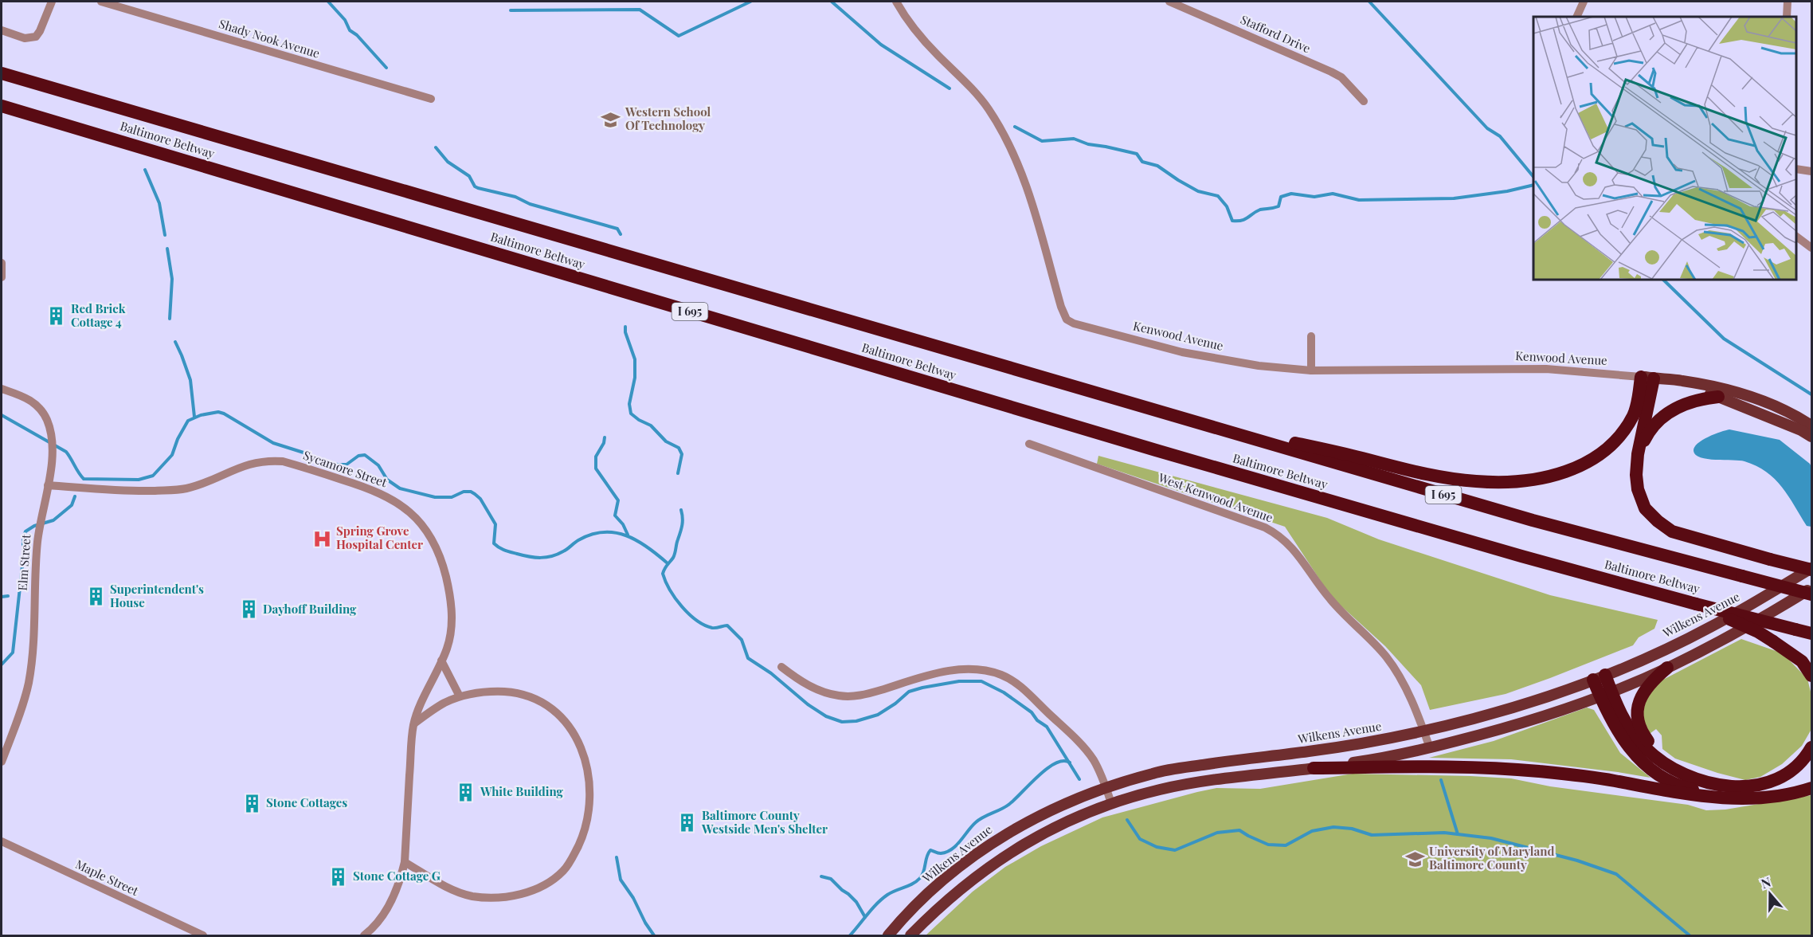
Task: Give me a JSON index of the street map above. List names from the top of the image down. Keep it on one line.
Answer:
{"streets":{"highway":["Baltimore Beltway","I 695"],"main road":["Kenwood Avenue","Wilkens Avenue"],"street":["Stafford Drive","Shady Nook Avenue","Sycamore Street","West Kenwood Avenue","Elm Street","Maple Street"]},"crossings":[["Sycamore Street","Elm Street"],["West Kenwood Avenue","Wilkens Avenue"]],"places":{"school or university":["Western School Of Technology","University of Maryland Baltimore County"],"building":["Red Brick Cottage 4","Superintendent's House","Dayhoff Building","White Building","Stone Cottages","Baltimore County Westside Men's Shelter","Stone Cottage G"],"hospital":["Spring Grove Hospital Center"]},"north":"top"}
